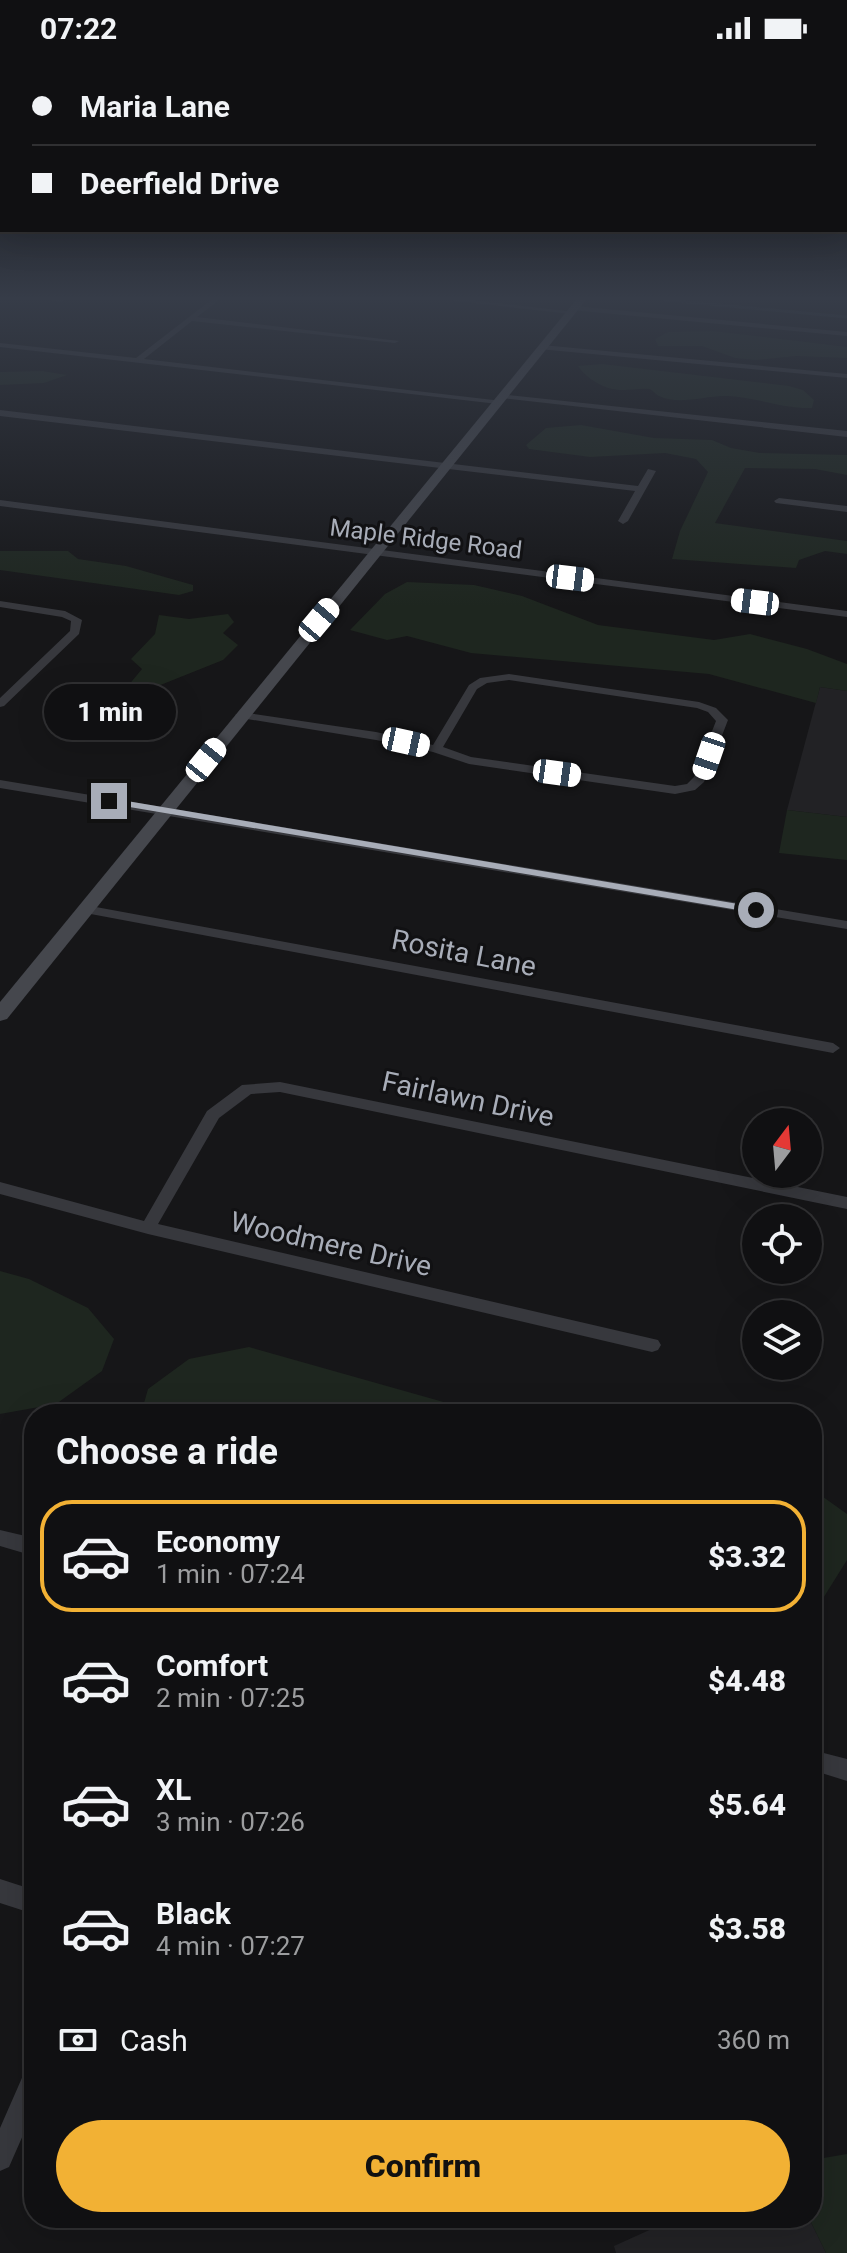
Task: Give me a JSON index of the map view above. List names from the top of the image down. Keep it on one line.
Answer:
{"streets":{"street":["Maple Ridge Road","Rosita Lane","Fairlawn Drive","Woodmere Drive"]},"crossings":[["Fairlawn Drive","Woodmere Drive"]],"north":"top","page":{"status":"07:22","banner":["Maria Lane","Deerfield Drive"],"bubble":"1 min","heading":"Choose a ride","list":[{"name":"Economy","note":"1 min · 07:24","value":"$3.32"},{"name":"Comfort","note":"2 min · 07:25","value":"$4.48"},{"name":"XL","note":"3 min · 07:26","value":"$5.64"},{"name":"Black","note":"4 min · 07:27","value":"$3.58"}],"pay":["Cash","360 m"],"buttons":"Confirm"}}
